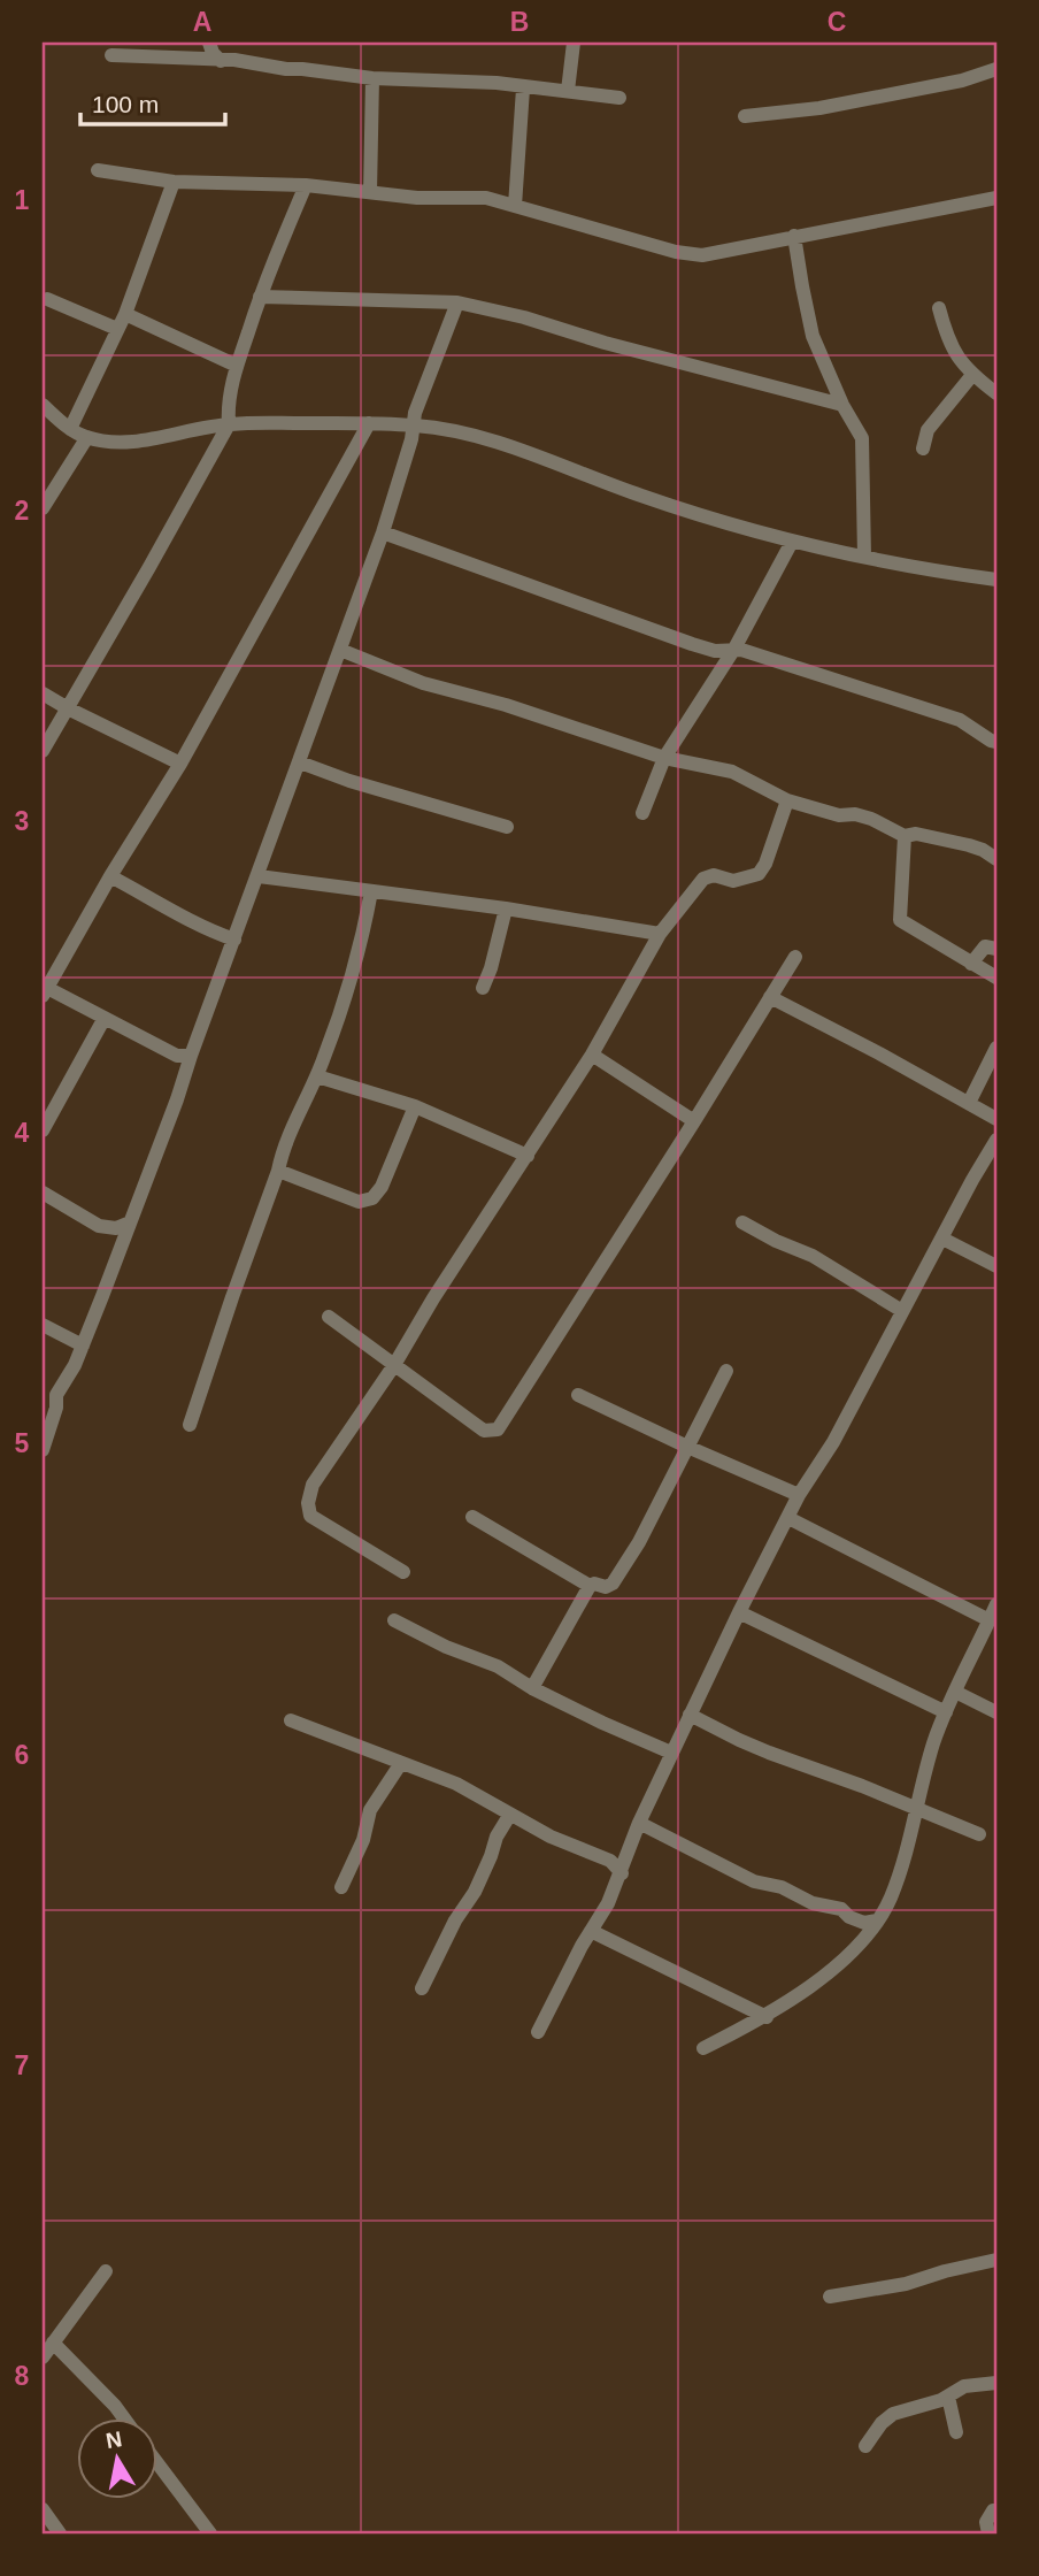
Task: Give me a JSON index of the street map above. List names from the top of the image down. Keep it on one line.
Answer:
{"scale_bar":"100 m","north":"top","grid":{"columns":["A","B","C"],"rows":["1","2","3","4","5","6","7","8"]}}
